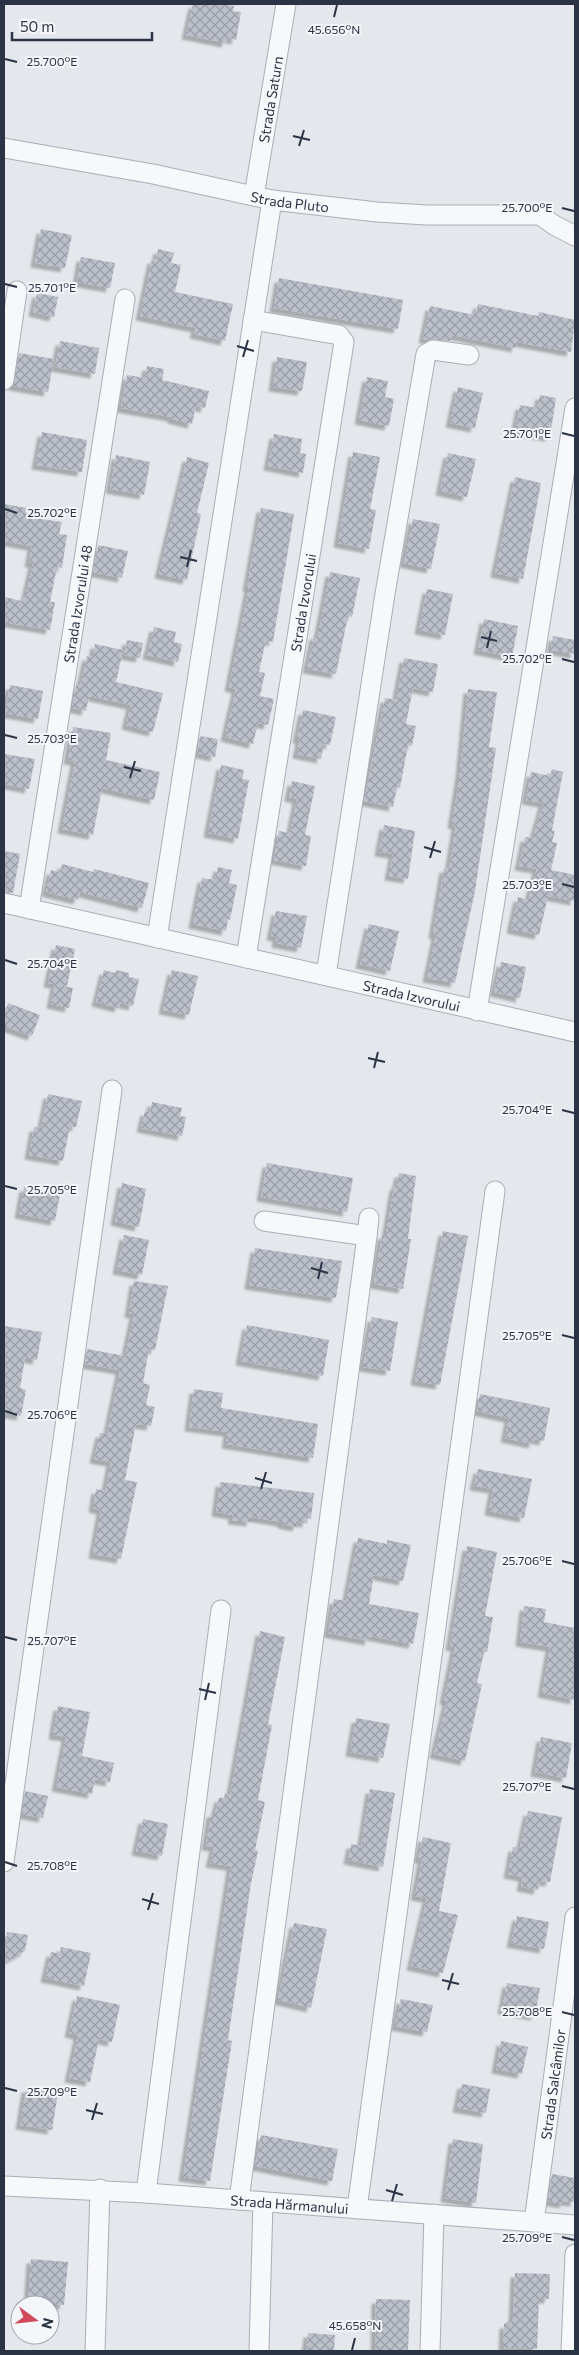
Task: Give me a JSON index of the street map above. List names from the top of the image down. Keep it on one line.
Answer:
{"streets":{"street":["Strada Saturn","Strada Pluto","Strada Izvorului","Strada Izvorului 48","Strada Salcâmilor","Strada Hărmanului"]},"crossings":[["Strada Saturn","Strada Pluto"],["Strada Izvorului","Strada Izvorului 48"],["Strada Salcâmilor","Strada Hărmanului"]],"scale_bar":"50 m","north":"right","coordinates":["45.656°N","25.700°E","25.701°E","25.702°E","25.703°E","25.704°E","25.705°E","25.706°E","25.707°E","25.708°E","25.709°E","45.658°N"]}
